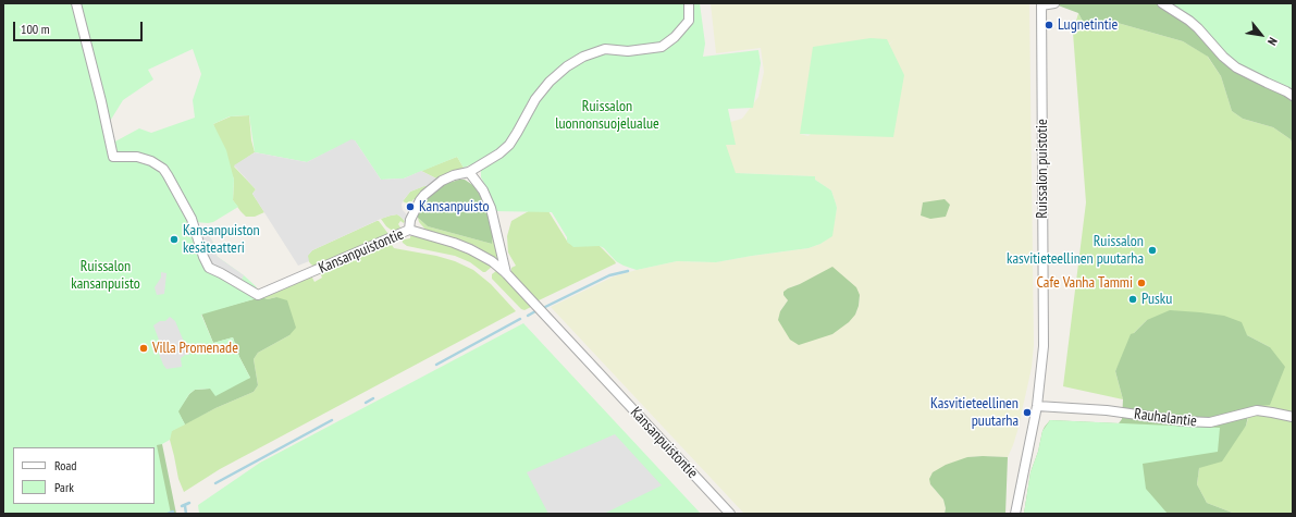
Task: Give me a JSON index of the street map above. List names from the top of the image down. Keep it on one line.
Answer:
{"streets":{"street":["Ruissalon puistotie","Kansanpuistontie","Rauhalantie"]},"crossings":[["Ruissalon puistotie","Rauhalantie"]],"parks":["Ruissalon luonnonsuojelualue","Ruissalon kansanpuisto"],"places":["Lugnetintie","Kansanpuisto","Kansanpuiston kesäteatteri","Ruissalon kasvitieteellinen puutarha","Cafe Vanha Tammi","Pusku","Villa Promenade","Kasvitieteellinen puutarha"],"legend":["Road","Park"],"scale_bar":"100 m","north":"bottom right"}
